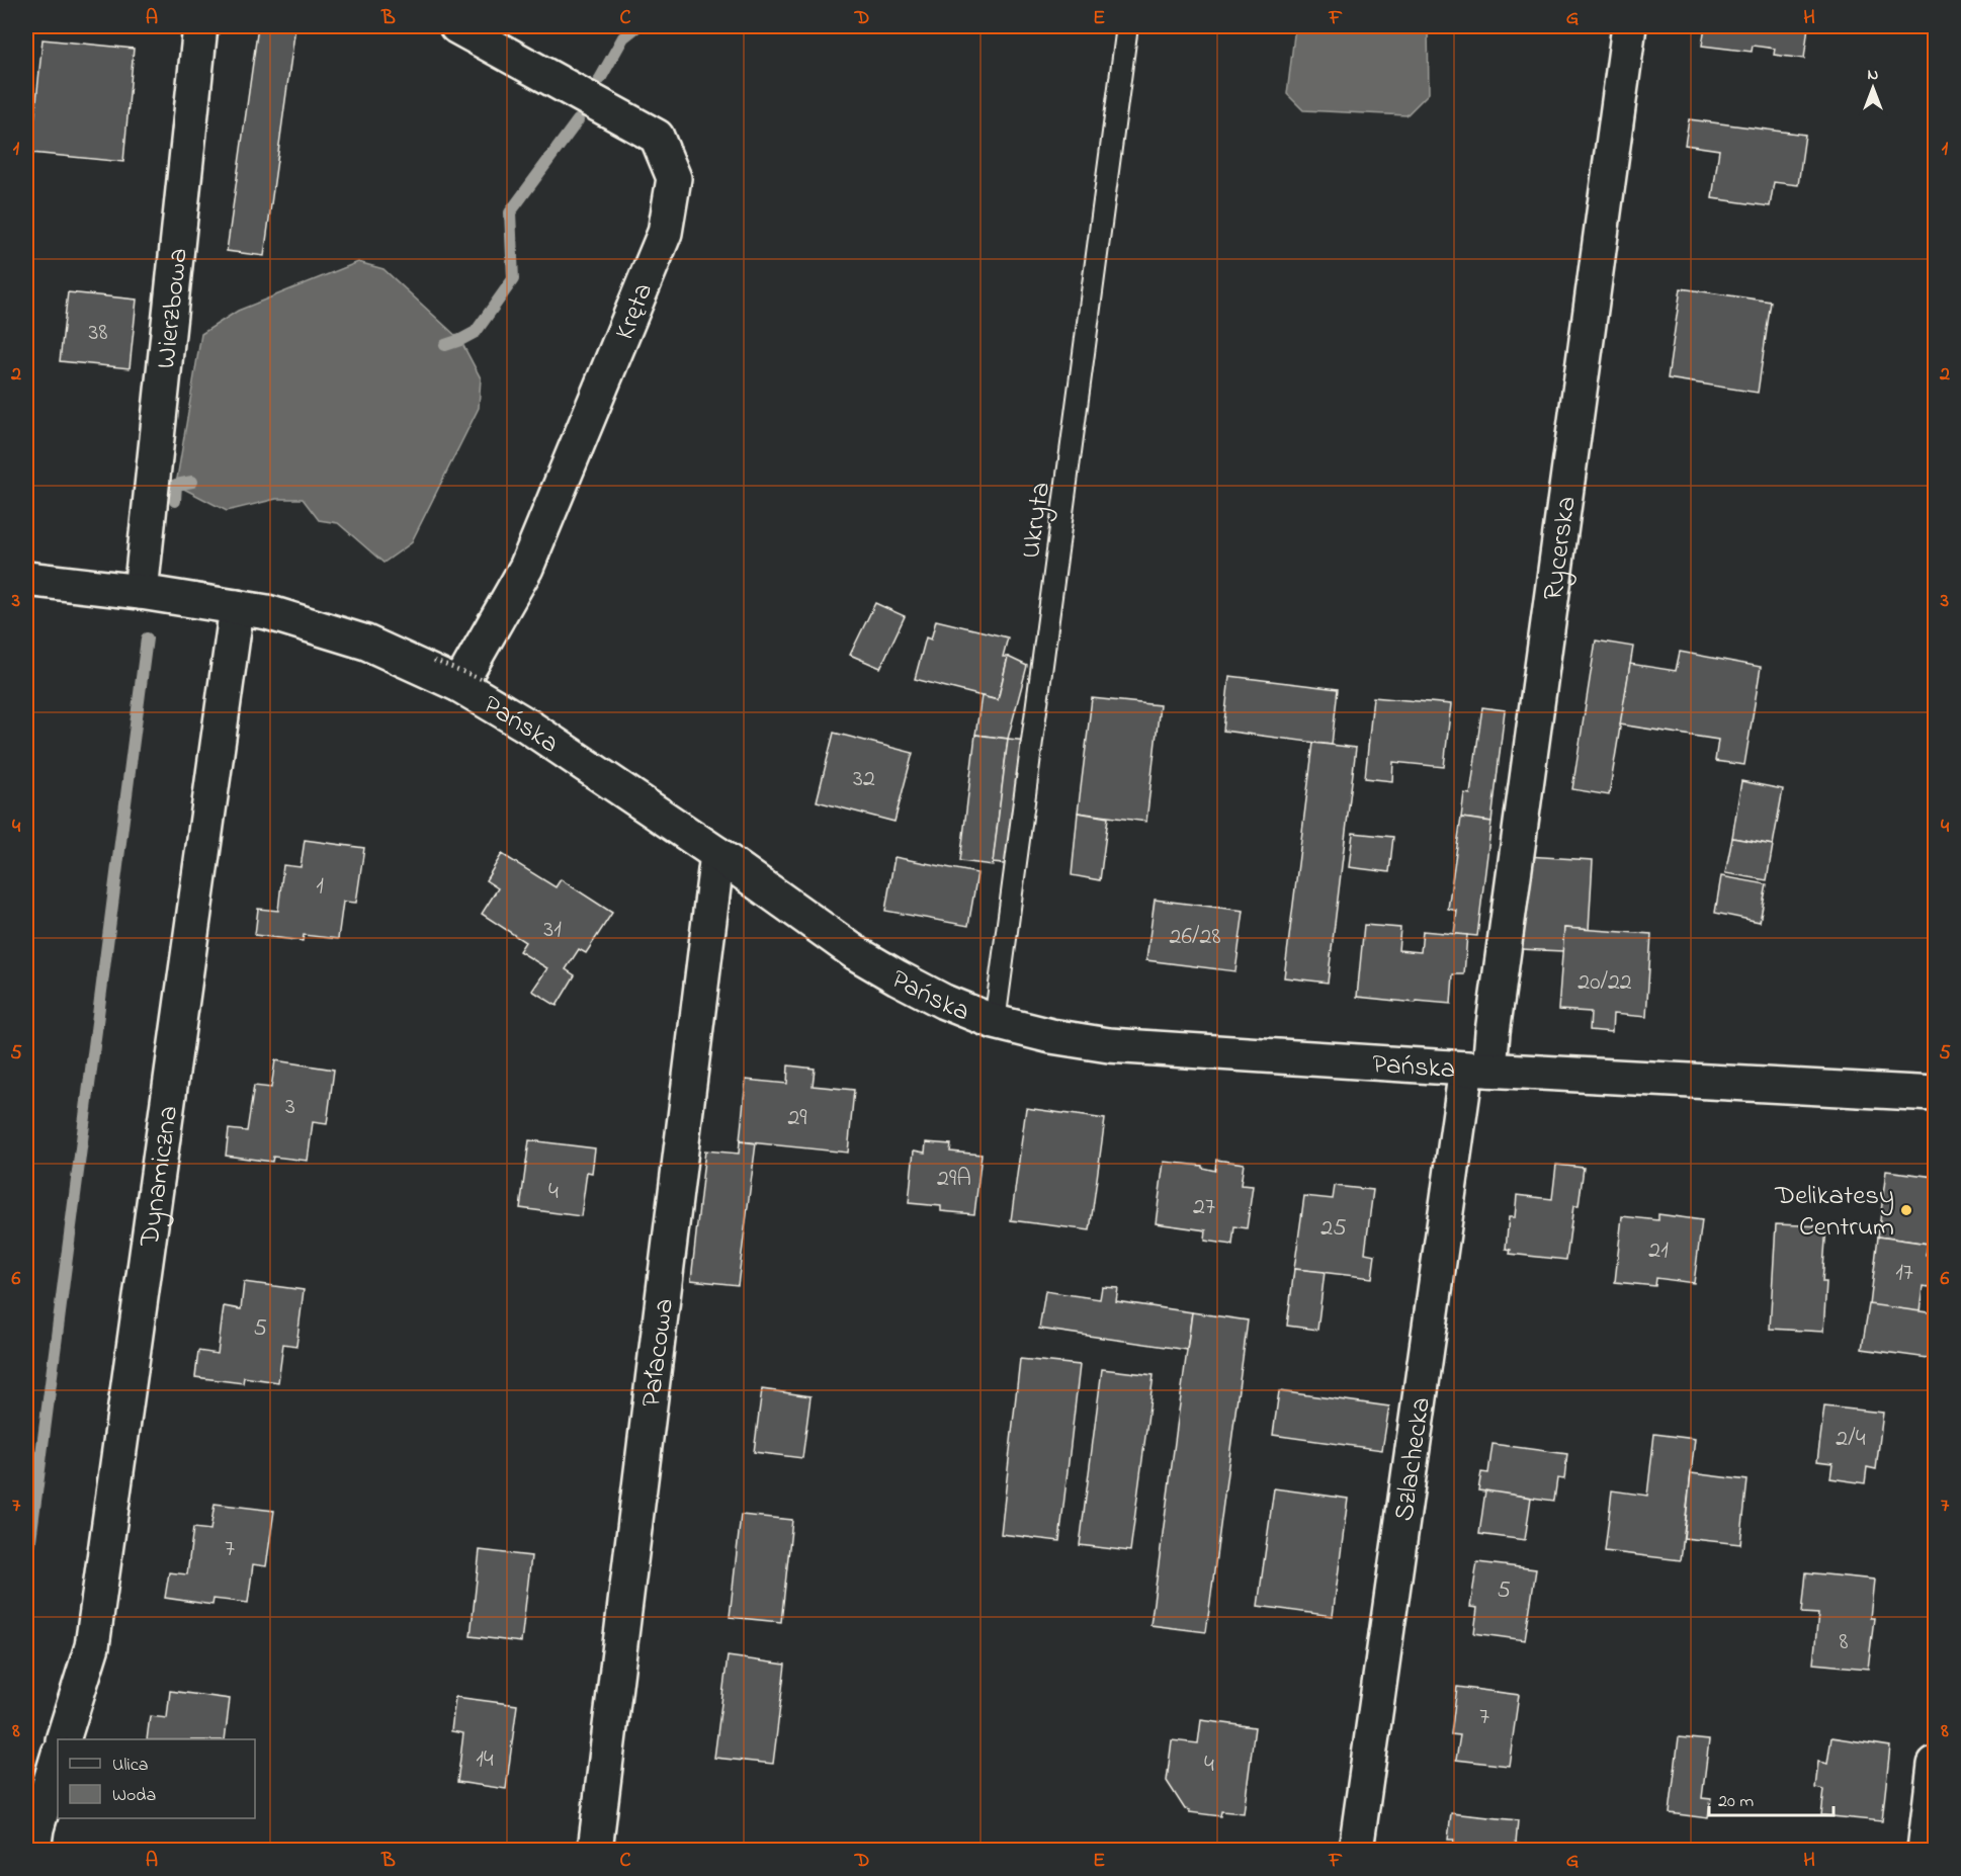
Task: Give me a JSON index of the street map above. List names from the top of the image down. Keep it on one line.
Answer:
{"streets":{"street":["Wierzbowa","Kręta","Rycerska","Pańska","Dynamiczna","Pałacowa","Szlachecka"],"lane":["Ukryta"]},"crossings":[["Wierzbowa","Pańska"],["Kręta","Pańska"],["Ukryta","Pańska"],["Rycerska","Pańska"],["Rycerska","Szlachecka"],["Pańska","Dynamiczna"],["Pańska","Pałacowa"],["Pańska","Szlachecka"]],"places":["Delikatesy Centrum"],"house_numbers":["38","32","1","31","26/28","20/22","3","29","29A","4","27","25","21","17","5","2/4","7","5","8","7","14","4"],"legend":["Ulica","Woda"],"scale_bar":"20 m","north":"top","grid":{"columns":["A","B","C","D","E","F","G","H"],"rows":["1","2","3","4","5","6","7","8"]}}
